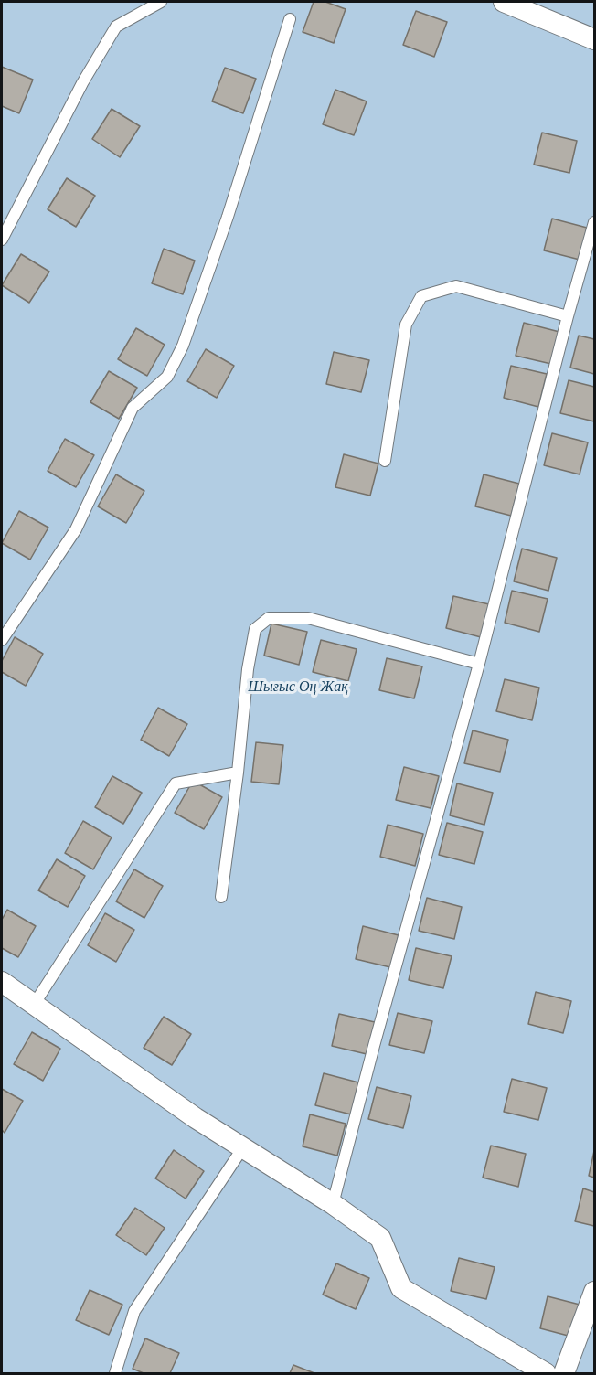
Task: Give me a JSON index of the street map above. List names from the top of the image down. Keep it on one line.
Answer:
{"parks":["Шығыс Оң Жақ"]}
